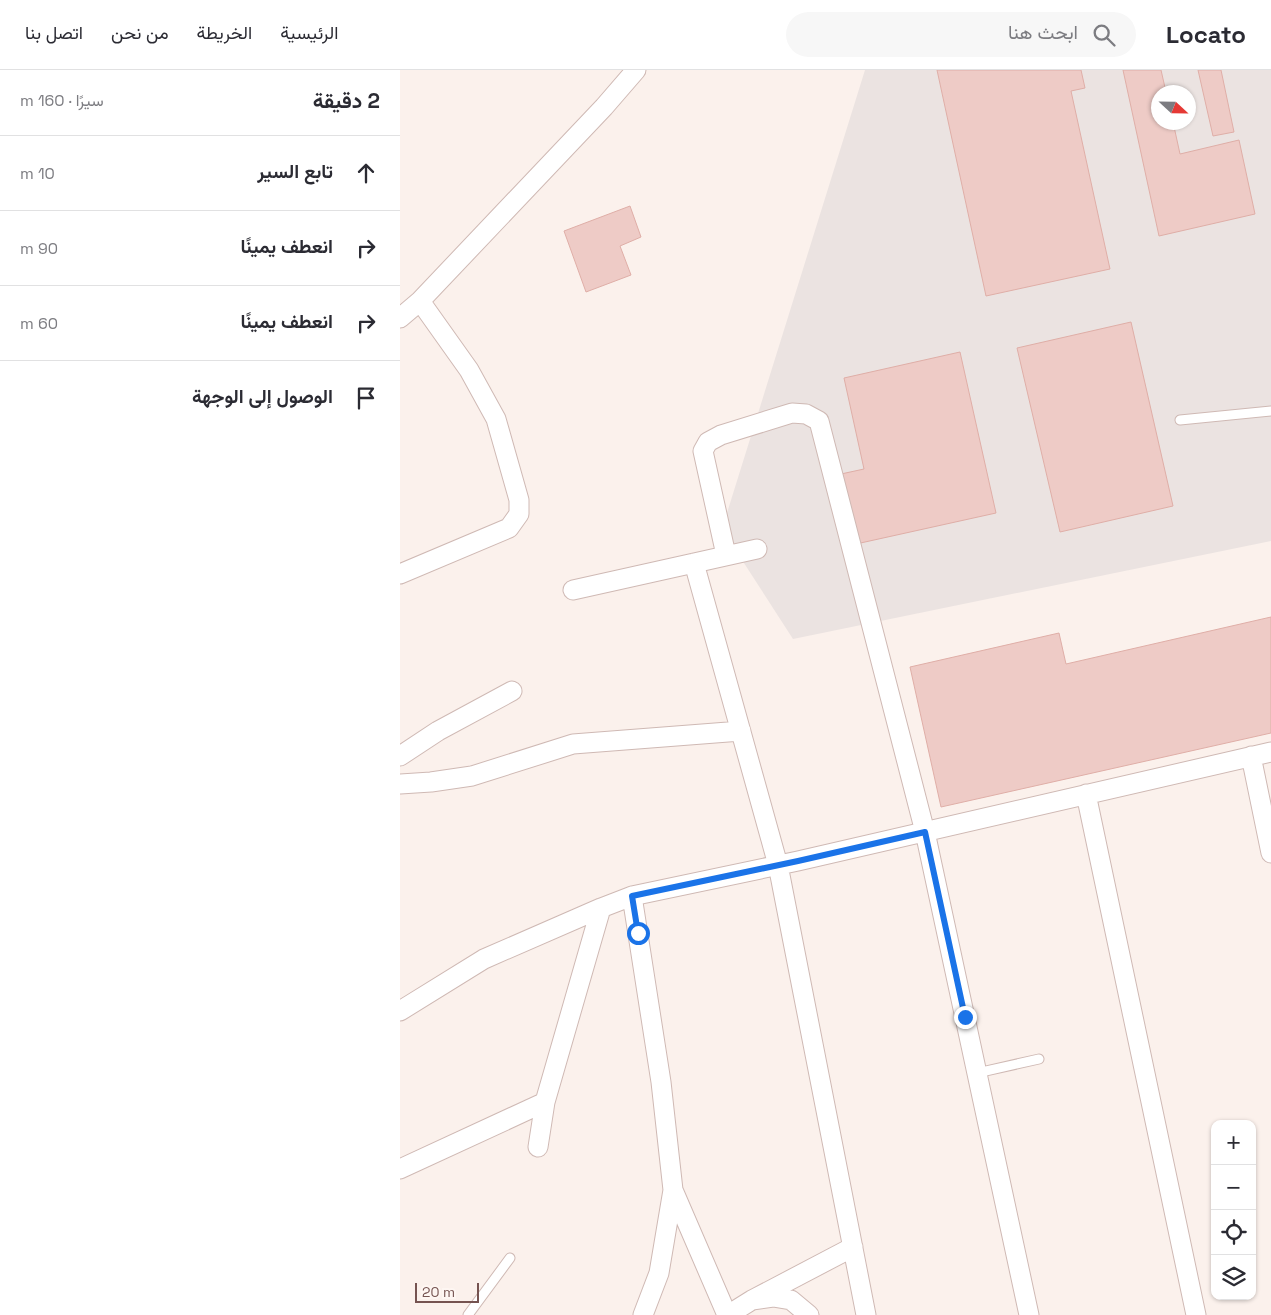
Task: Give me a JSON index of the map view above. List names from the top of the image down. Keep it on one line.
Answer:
{"scale_bar":"20 m","north":"right","page":{"header":"Locato","search":"ابحث هنا","nav":["الرئيسية","الخريطة","من نحن","اتصل بنا"],"heading":["2 دقيقة","سيرًا · 160 m"],"list":[["تابع السير","10 m"],["انعطف يمينًا","90 m"],["انعطف يمينًا","60 m"],"الوصول إلى الوجهة"],"map_buttons":["+","−"],"scale":"20 m"}}
